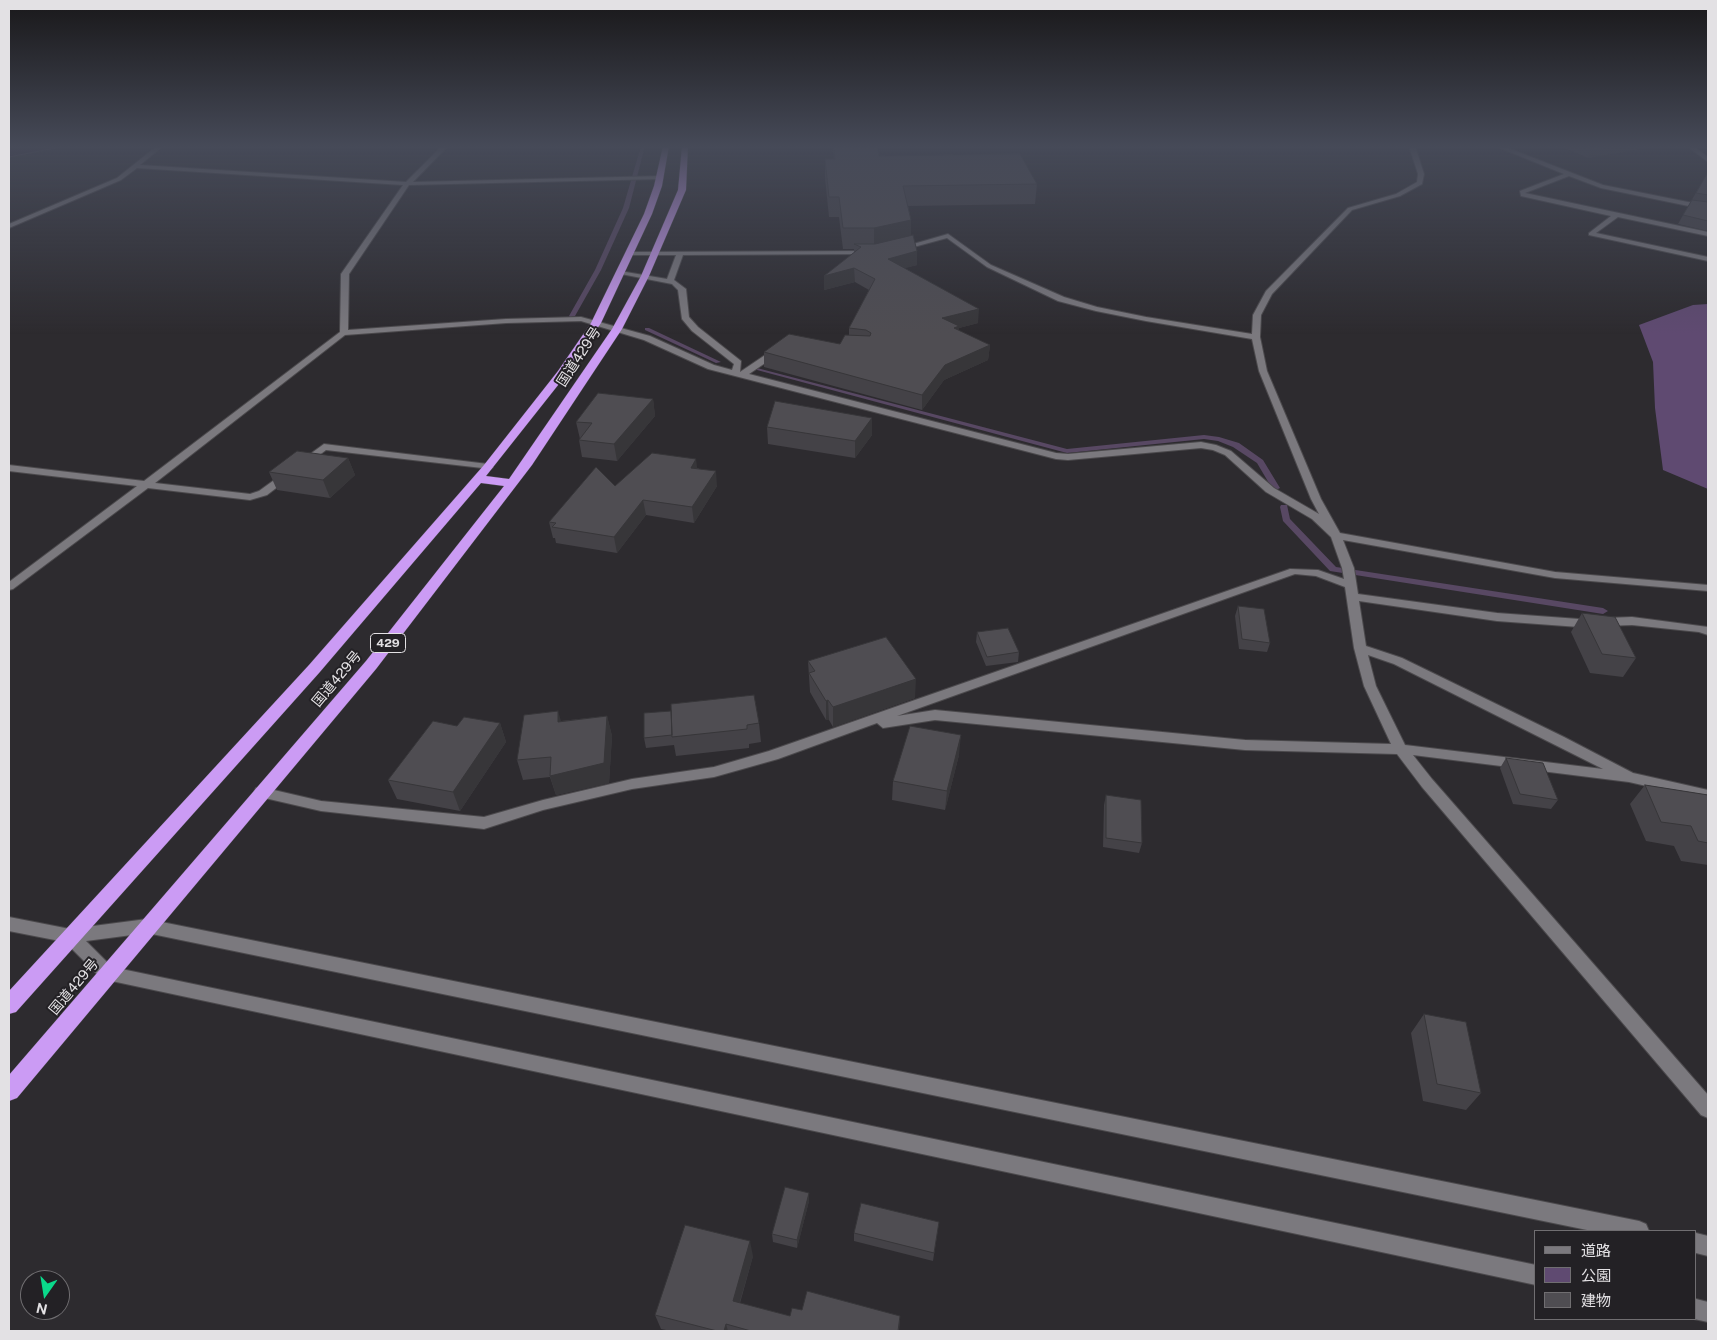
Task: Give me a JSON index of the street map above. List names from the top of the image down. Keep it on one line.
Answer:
{"streets":{"highway":["国道429号","429"]},"legend":["道路","公園","建物"],"north":"bottom"}
